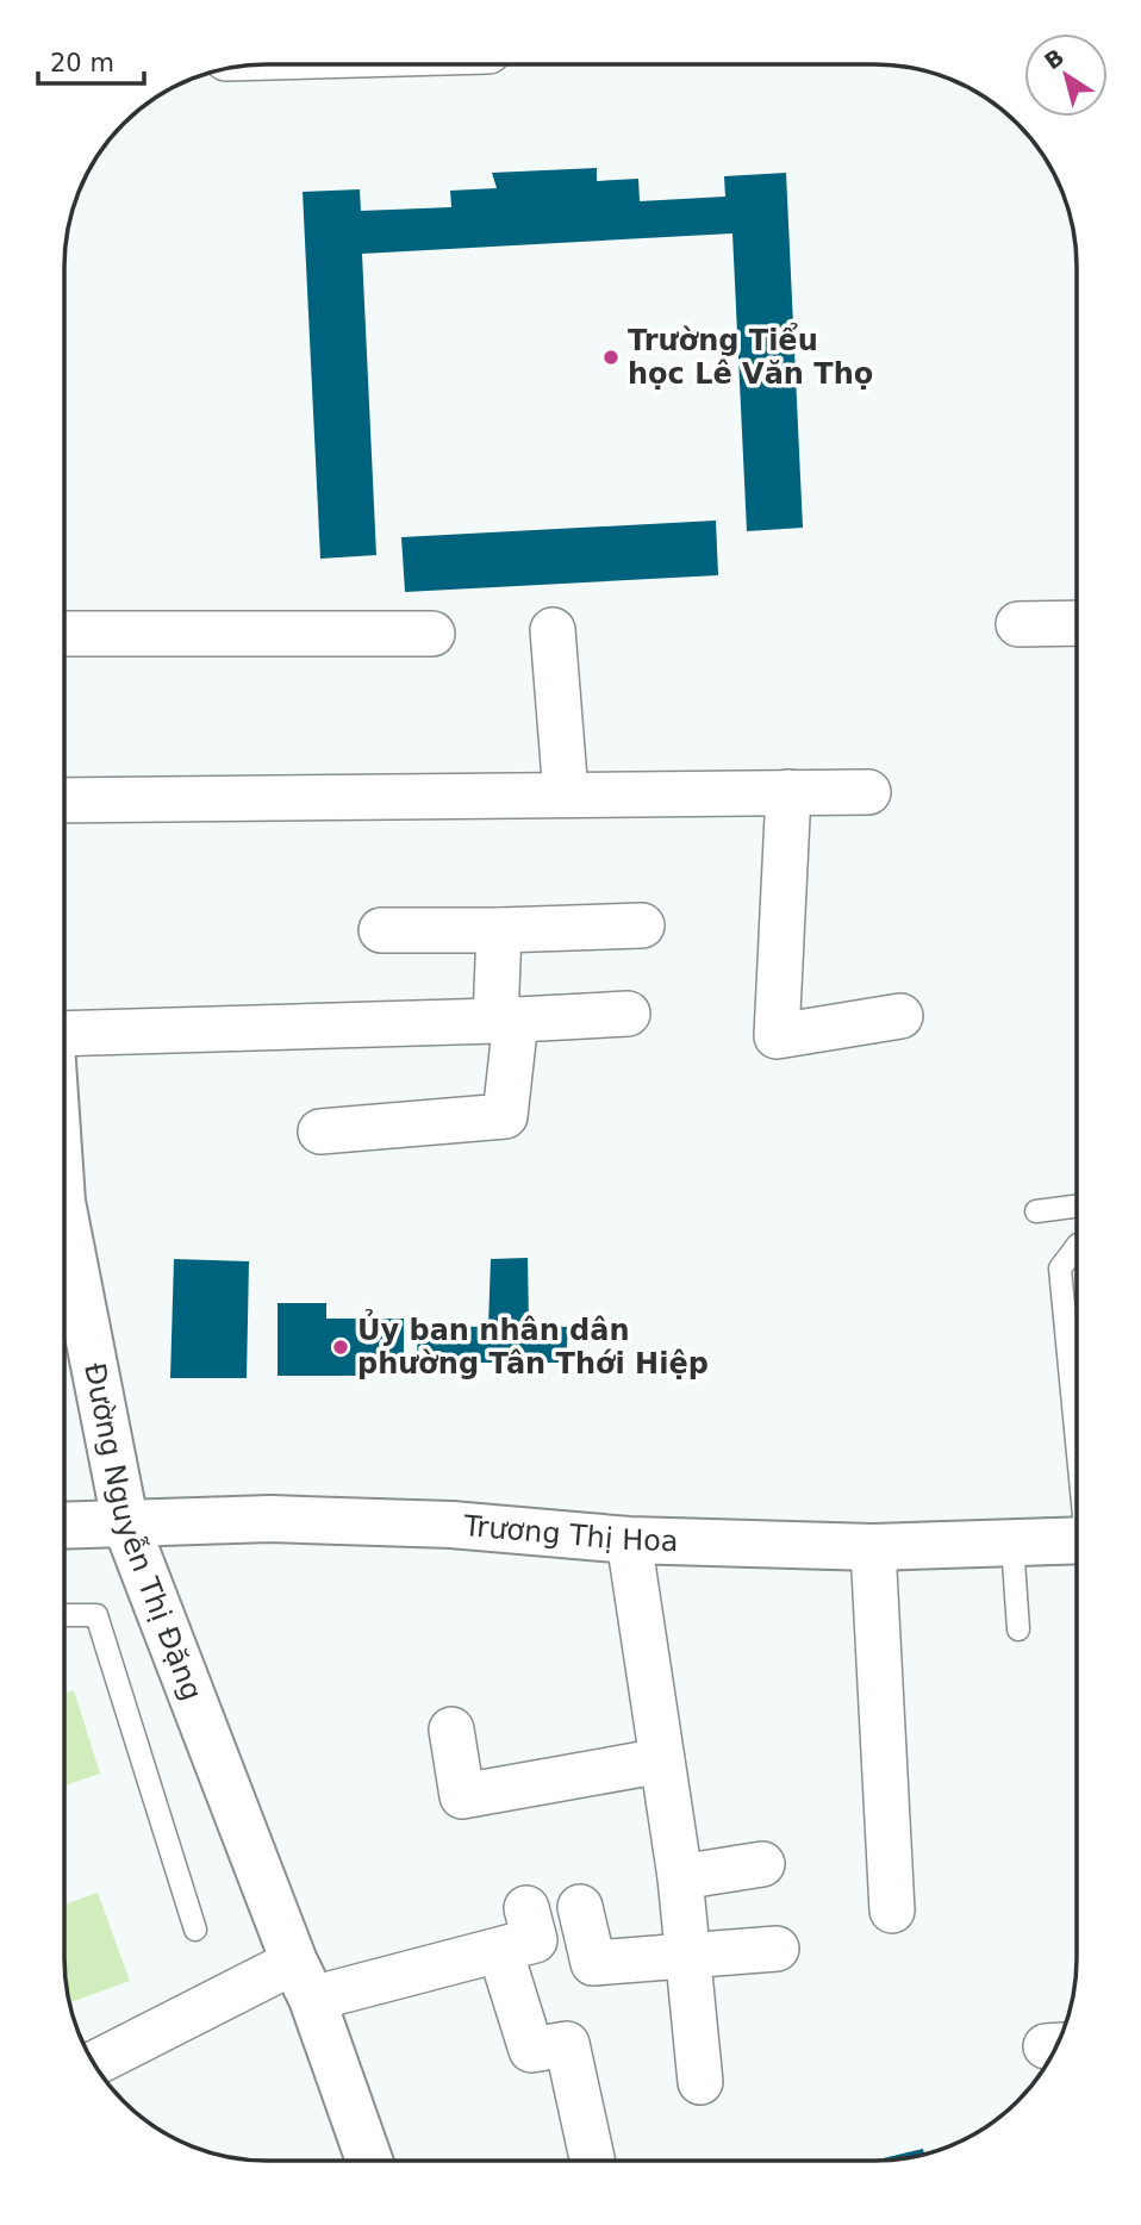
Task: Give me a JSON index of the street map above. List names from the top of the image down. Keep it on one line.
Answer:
{"streets":{"street":["Đường Nguyễn Thị Đặng","Trương Thị Hoa"]},"crossings":[["Đường Nguyễn Thị Đặng","Trương Thị Hoa"]],"places":["Trường Tiểu học Lê Văn Thọ","Ủy ban nhân dân phường Tân Thới Hiệp"],"scale_bar":"20 m","north":"top left"}
